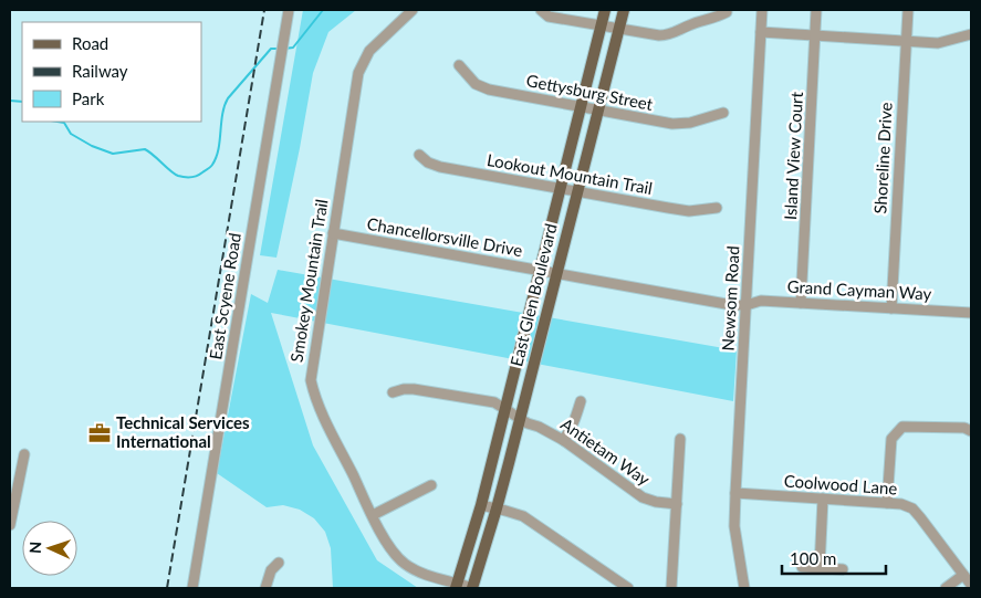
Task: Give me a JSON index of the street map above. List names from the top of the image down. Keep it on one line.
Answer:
{"streets":{"main road":["East Glen Boulevard"],"street":["Gettysburg Street","Island View Court","Shoreline Drive","Lookout Mountain Trail","Chancellorsville Drive","Smokey Mountain Trail","Grand Cayman Way","East Scyene Road","Newsom Road","Antietam Way","Coolwood Lane"]},"crossings":[["Gettysburg Street","East Glen Boulevard"],["Island View Court","Grand Cayman Way"],["Shoreline Drive","Grand Cayman Way"],["Lookout Mountain Trail","East Glen Boulevard"],["Chancellorsville Drive","Smokey Mountain Trail"],["Chancellorsville Drive","Grand Cayman Way"],["Chancellorsville Drive","East Glen Boulevard"],["Chancellorsville Drive","Newsom Road"],["Smokey Mountain Trail","East Glen Boulevard"],["Grand Cayman Way","Newsom Road"],["East Glen Boulevard","Antietam Way"],["Newsom Road","Coolwood Lane"]],"places":{"office":["Technical Services International"]},"legend":["Road","Railway","Park"],"scale_bar":"100 m","north":"left"}
